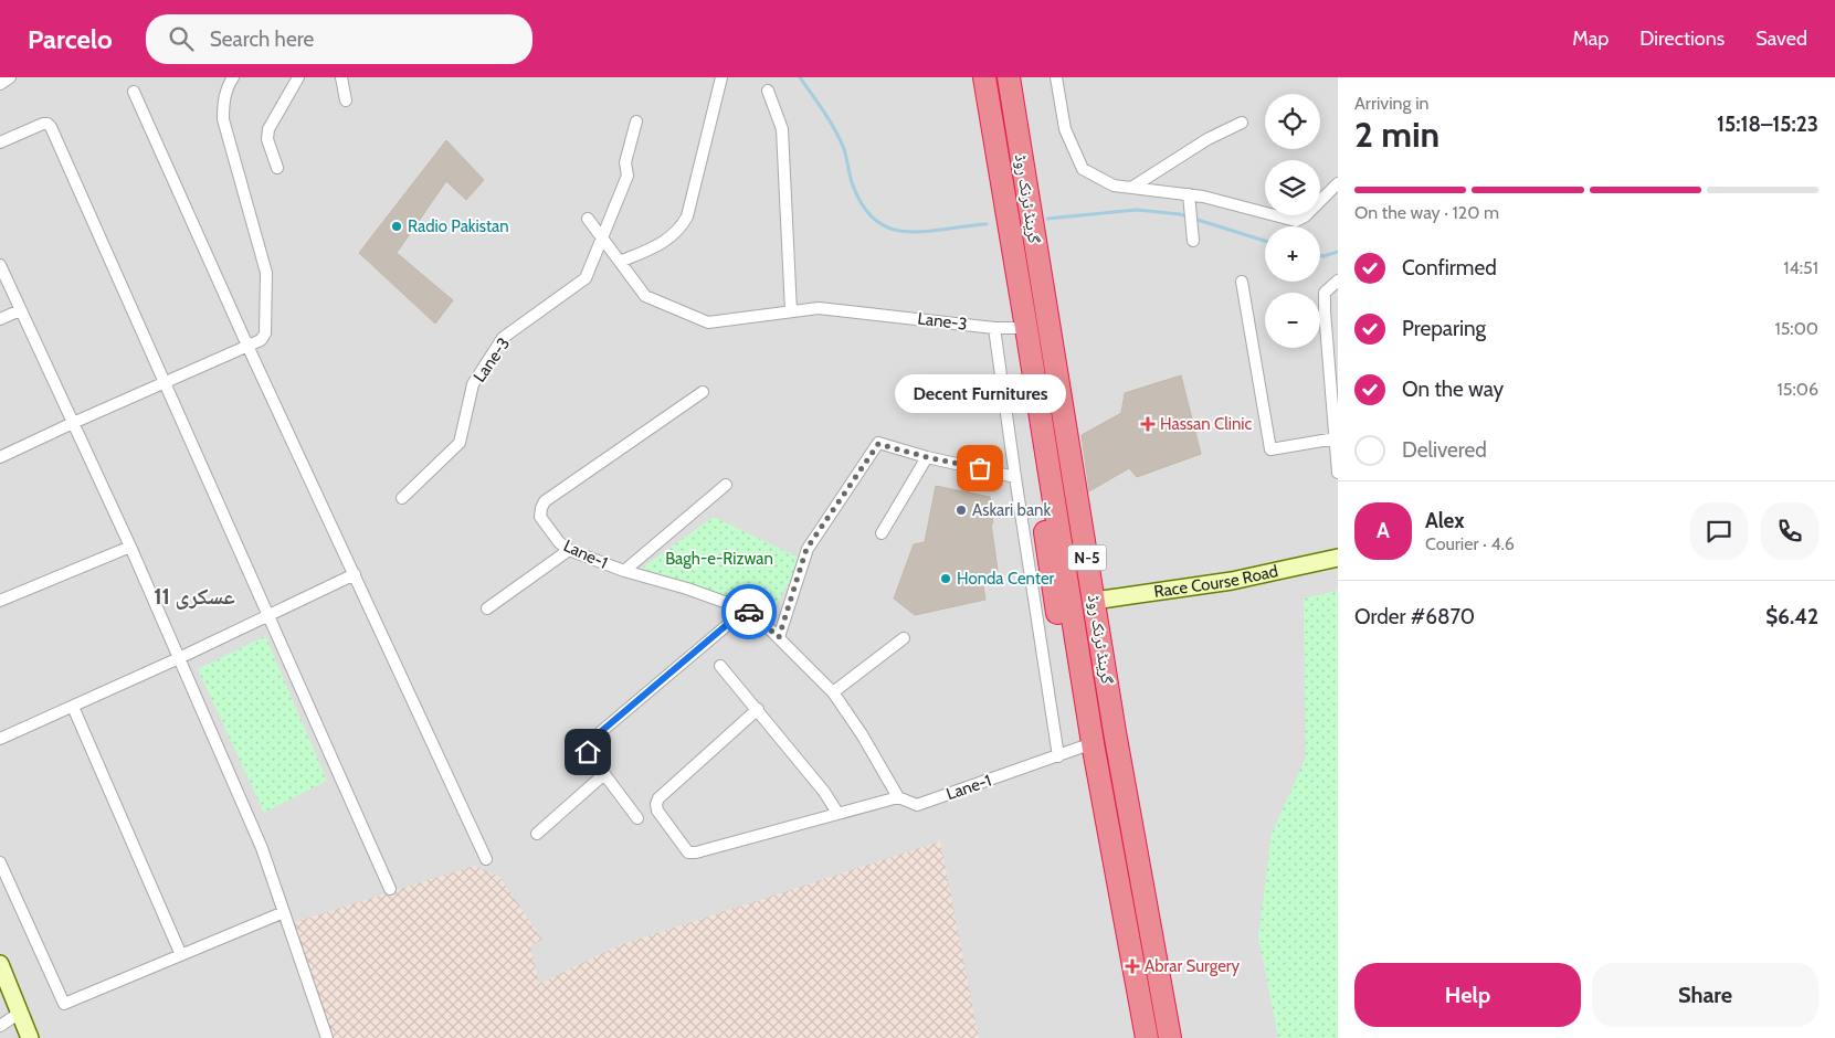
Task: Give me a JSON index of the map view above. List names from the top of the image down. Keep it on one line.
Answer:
{"streets":{"highway":["گرینڈ ٹرنک روڈ","N-5"],"street":["Lane-3","Lane-1","Race Course Road"]},"crossings":[["گرینڈ ٹرنک روڈ","Lane-3"],["گرینڈ ٹرنک روڈ","Lane-1"],["گرینڈ ٹرنک روڈ","Race Course Road"]],"districts":["عسکری 11"],"parks":["Bagh-e-Rizwan"],"places":{"other":["Radio Pakistan","Decent Furnitures","Askari bank","Honda Center"],"health":["Hassan Clinic","Abrar Surgery"]},"page":{"header":"Parcelo","search":"Search here","nav":["Map","Directions","Saved"],"heading":["2 min","Arriving in","15:18–15:23"],"panel":["Alex","Courier · 4.6","Order #6870","$6.42"],"map_buttons":["+","−"],"bar":"On the way · 120 m","list":[["Confirmed","14:51"],["Preparing","15:00"],["On the way","15:06"],"Delivered"],"bubble":"Decent Furnitures","round":"A","buttons":["Help","Share"]}}
